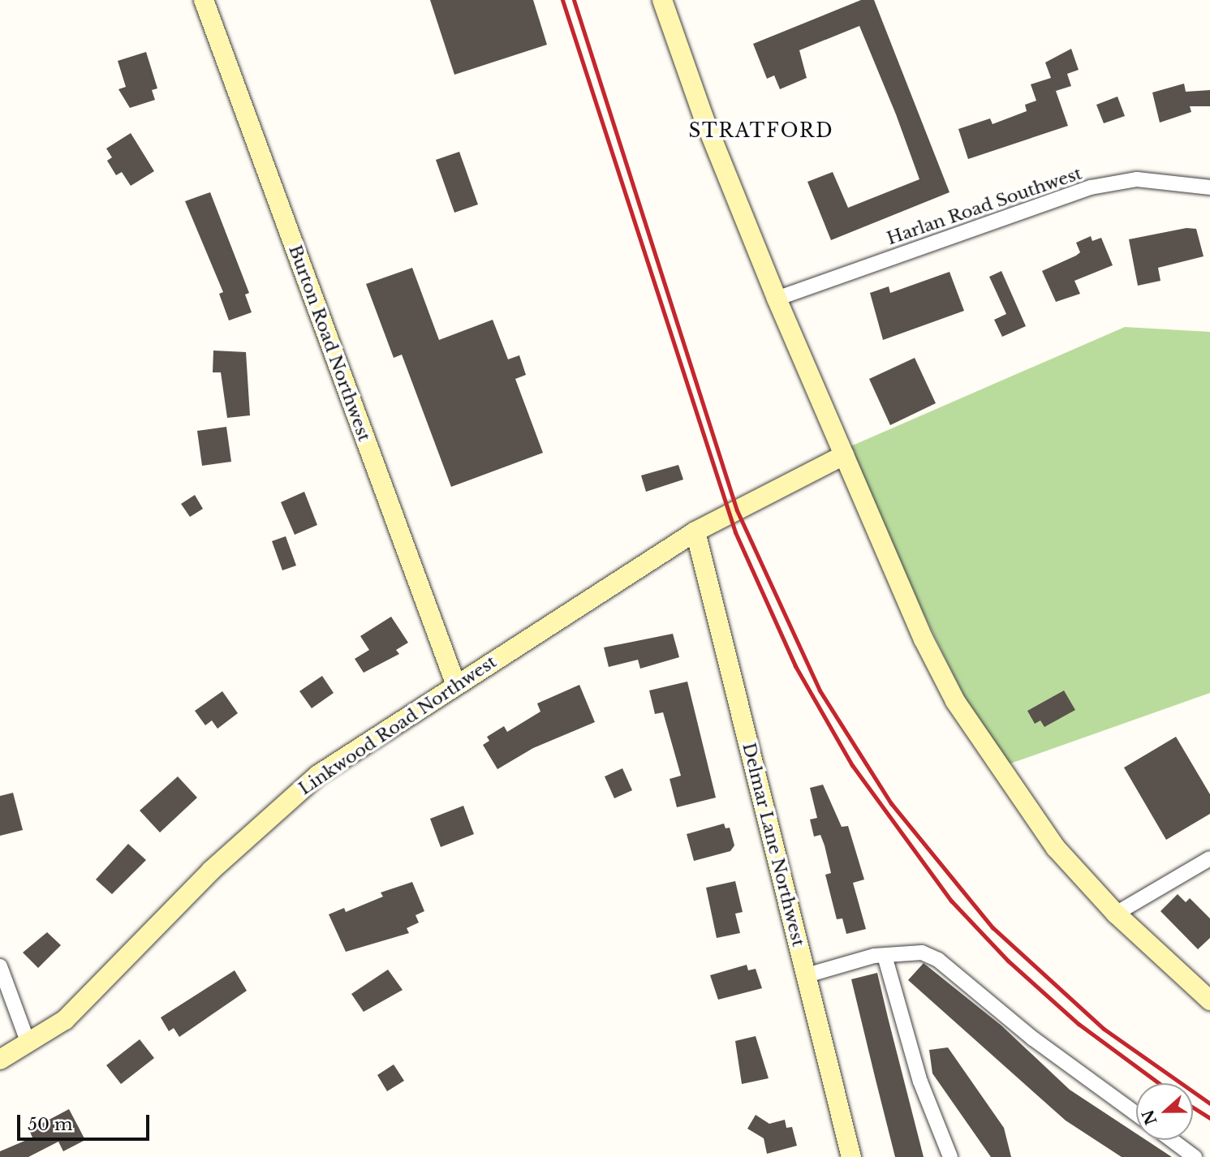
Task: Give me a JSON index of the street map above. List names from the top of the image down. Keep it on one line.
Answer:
{"streets":{"street":["Harlan Road Southwest","Burton Road Northwest","Linkwood Road Northwest","Delmar Lane Northwest"]},"crossings":[["Burton Road Northwest","Linkwood Road Northwest"],["Linkwood Road Northwest","Delmar Lane Northwest"]],"districts":["STRATFORD"],"scale_bar":"50 m","north":"left"}
